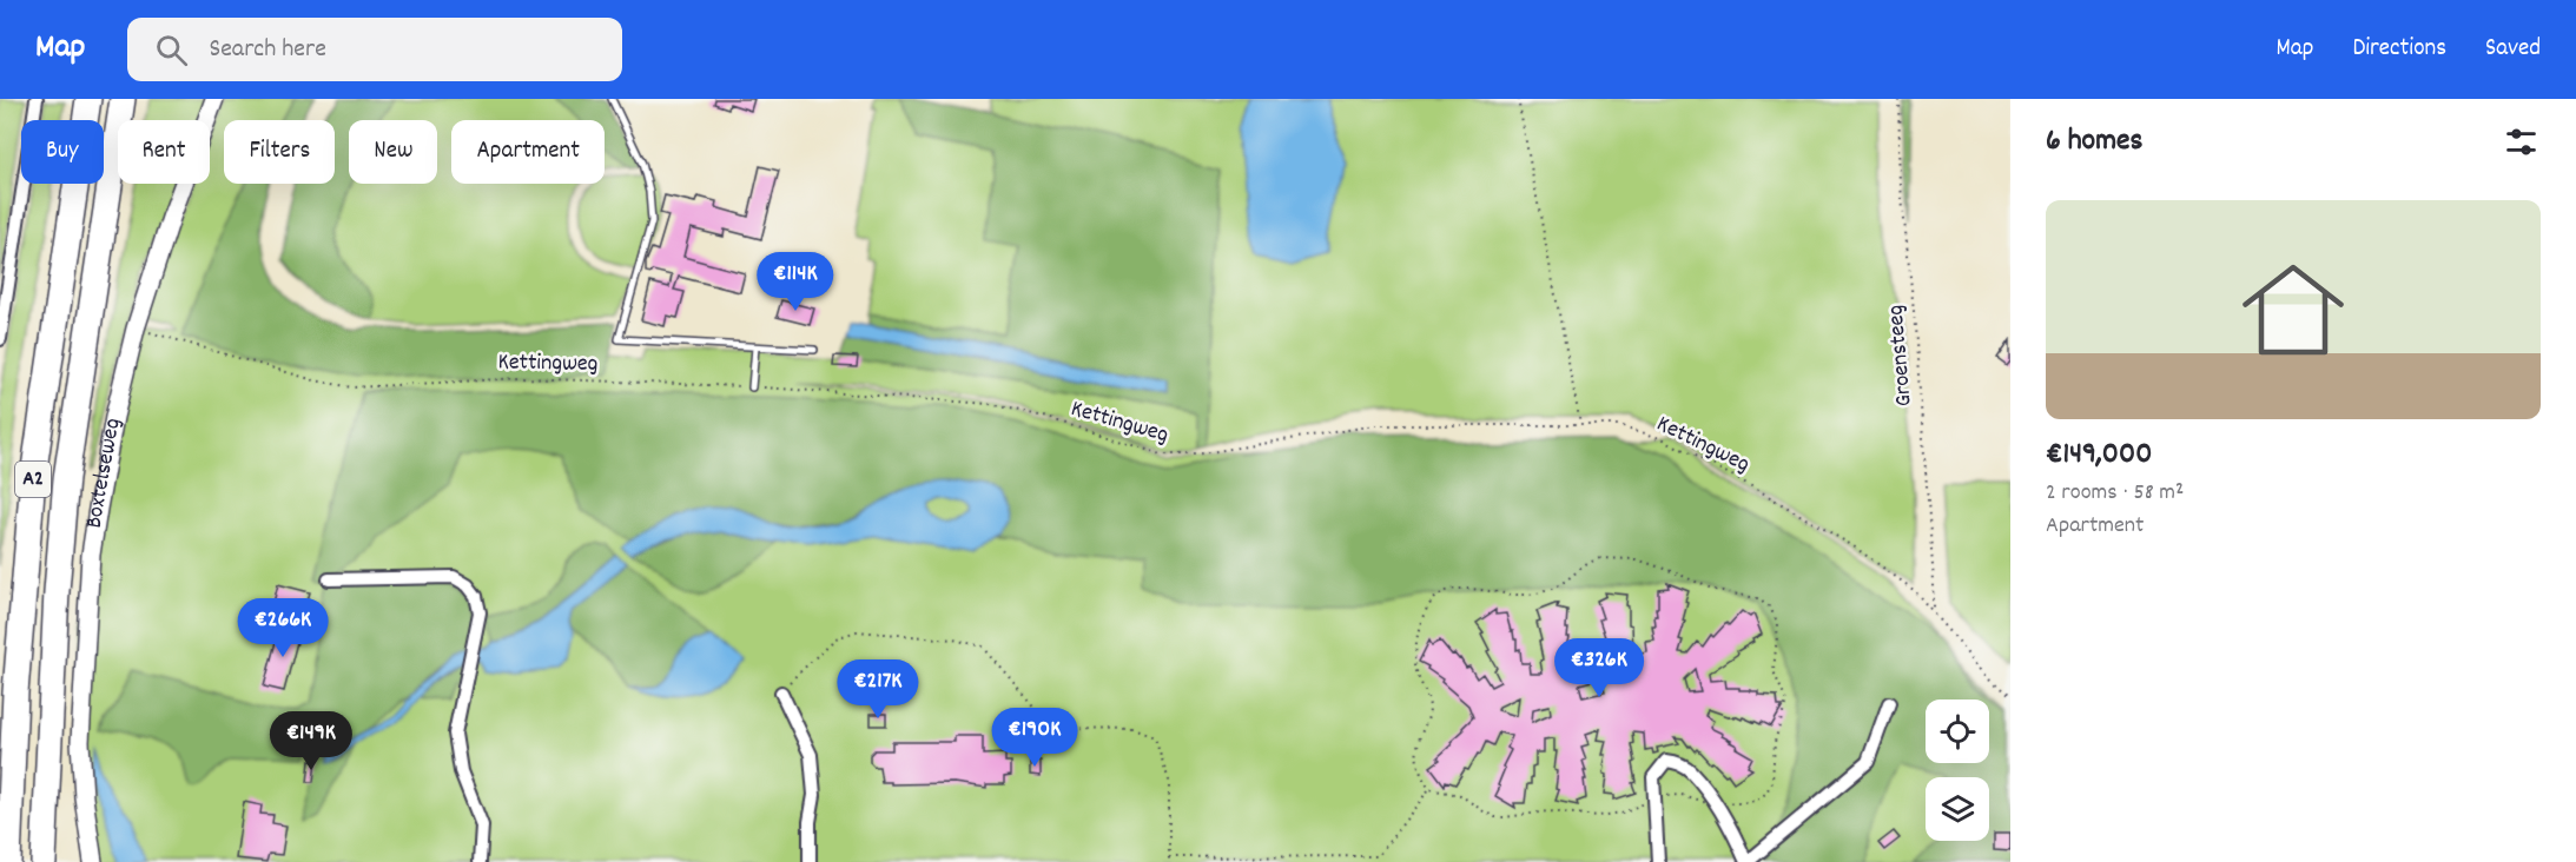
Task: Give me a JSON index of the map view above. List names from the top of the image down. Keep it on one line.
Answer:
{"streets":{"highway":["Boxtelseweg","A2"],"path":["Groensteeg","Kettingweg"]},"crossings":[["Groensteeg","Kettingweg"],["Kettingweg","Boxtelseweg"]],"page":{"header":"Map","search":"Search here","nav":["Map","Directions","Saved"],"heading":"6 homes","chip":["Buy","Rent","Filters","New","Apartment"],"list":[{"name":"€149,000","note":"2 rooms · 58 m² · Apartment"}],"price":["€114K","€266K","€326K","€217K","€190K","€149K"]}}
